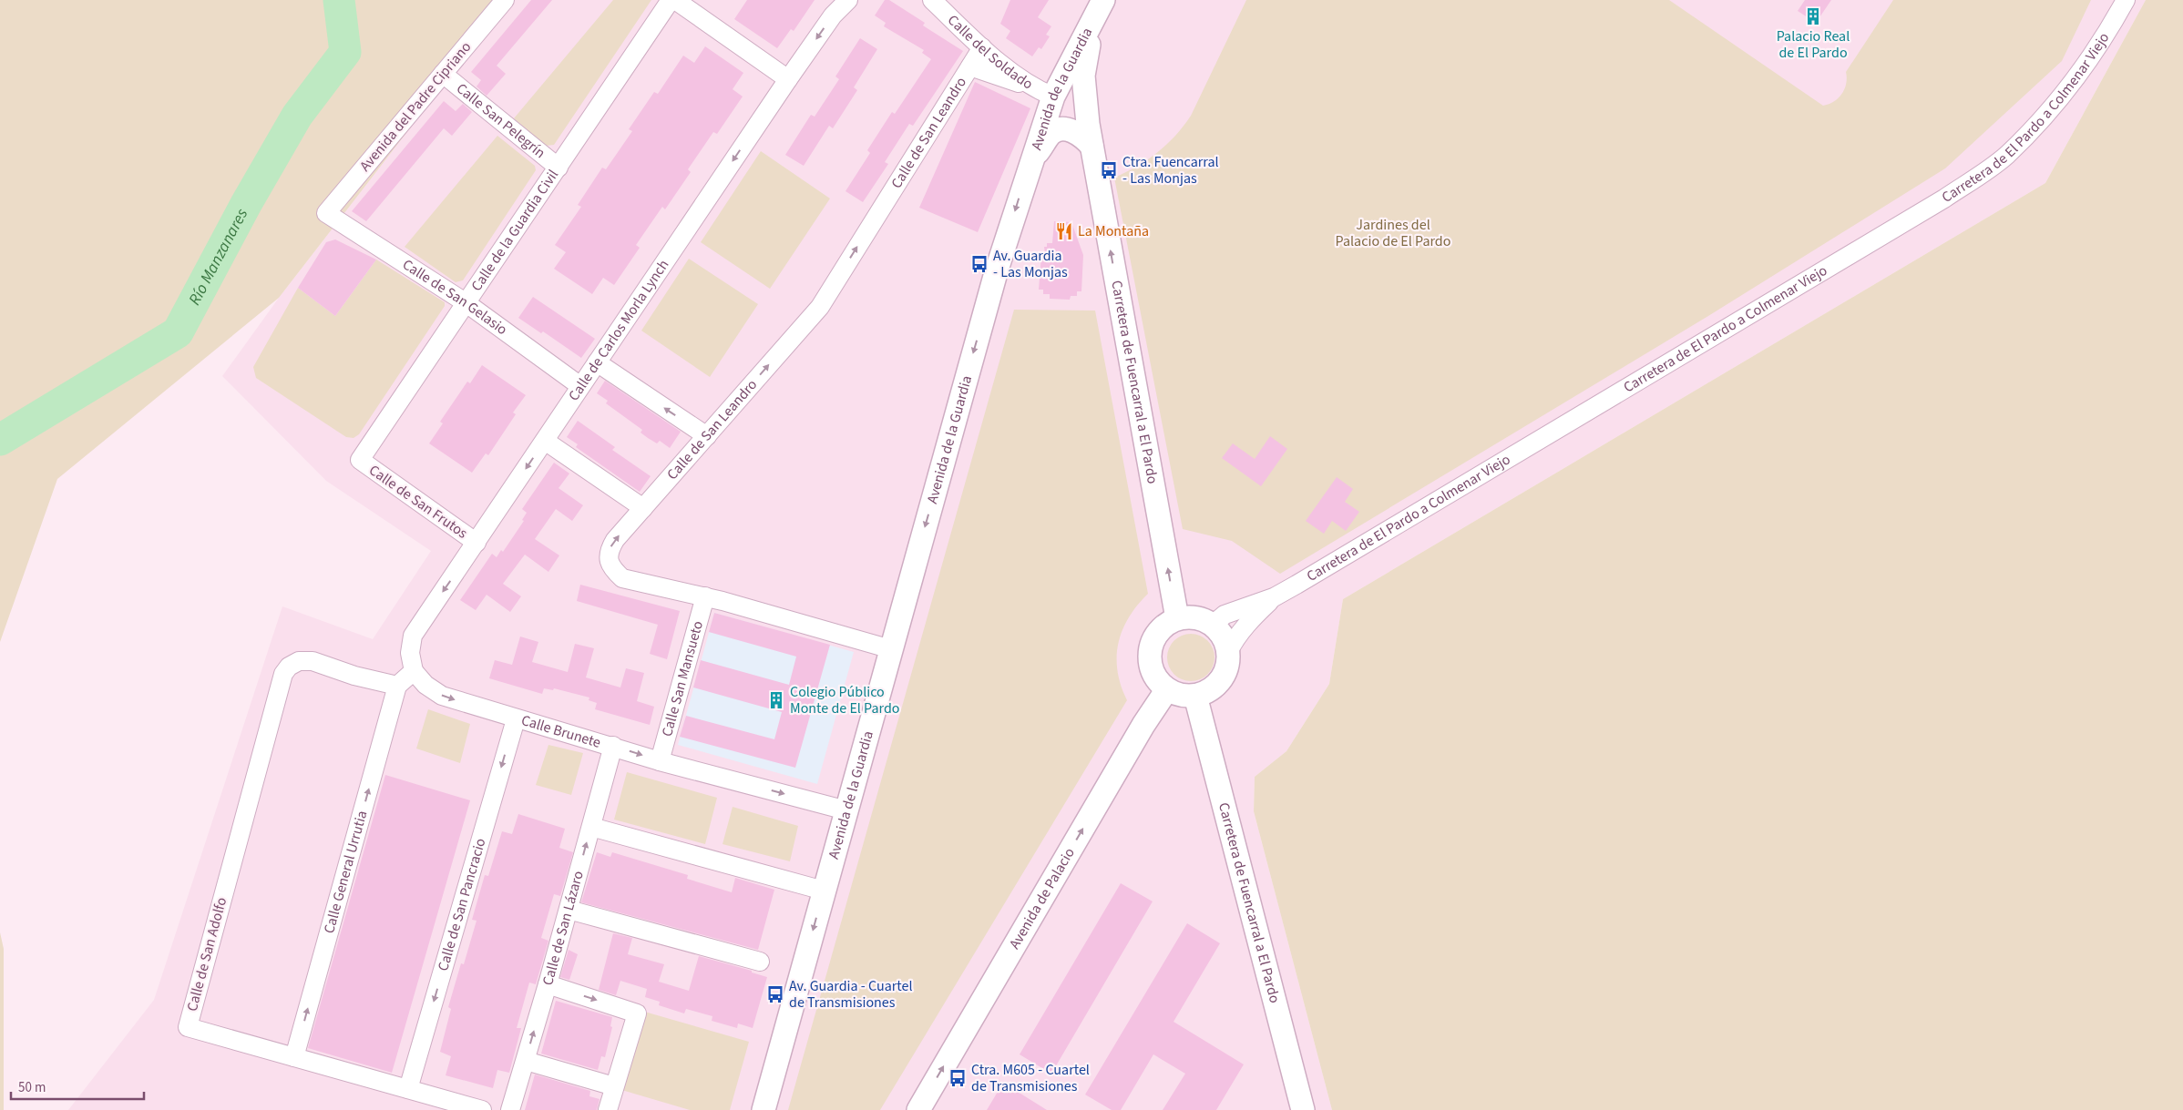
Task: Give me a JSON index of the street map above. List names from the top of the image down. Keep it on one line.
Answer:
{"streets":{"street":["Calle del Soldado","Avenida de la Guardia","Avenida del Padre Cipriano","Carretera de El Pardo a Colmenar Viejo","Calle San Pelegrín","Calle de San Leandro","Calle de la Guardia Civil","Calle de San Gelasio","Calle de Carlos Morla Lynch","Carretera de Fuencarral a El Pardo","Calle de San Frutos","Calle San Mansueto","Calle Brunete","Calle General Urrutia","Avenida de Palacio","Calle de San Pancracio","Calle de San Lázaro","Calle de San Adolfo"]},"crossings":[["Calle del Soldado","Avenida de la Guardia"],["Calle del Soldado","Calle de San Leandro"],["Avenida de la Guardia","Calle de San Leandro"],["Avenida de la Guardia","Carretera de Fuencarral a El Pardo"],["Avenida de la Guardia","Calle Brunete"],["Avenida del Padre Cipriano","Calle San Pelegrín"],["Avenida del Padre Cipriano","Calle de San Gelasio"],["Calle San Pelegrín","Calle de la Guardia Civil"],["Calle de San Leandro","Calle San Mansueto"],["Calle de la Guardia Civil","Calle de San Gelasio"],["Calle de la Guardia Civil","Calle de San Frutos"],["Calle de San Gelasio","Calle de Carlos Morla Lynch"],["Calle de Carlos Morla Lynch","Calle de San Frutos"],["Calle de Carlos Morla Lynch","Calle Brunete"],["Carretera de Fuencarral a El Pardo","Avenida de Palacio"],["Calle San Mansueto","Calle Brunete"],["Calle Brunete","Calle de San Pancracio"],["Calle Brunete","Calle de San Lázaro"],["Calle General Urrutia","Calle de San Adolfo"],["Calle de San Pancracio","Calle de San Adolfo"]],"one_way":["Avenida de la Guardia","Calle de Carlos Morla Lynch","Carretera de Fuencarral a El Pardo","Calle General Urrutia","Avenida de Palacio","Calle de San Pancracio","Calle de San Lázaro"],"water":["Río Manzanares"],"parks":["Jardines del Palacio de El Pardo"],"places":{"building":["Palacio Real de El Pardo","Colegio Público Monte de El Pardo"],"bus stop":["Ctra. Fuencarral - Las Monjas","Av. Guardia - Las Monjas","Av. Guardia - Cuartel de Transmisiones","Ctra. M605 - Cuartel de Transmisiones"],"restaurant":["La Montaña"]},"scale_bar":"50 m"}
